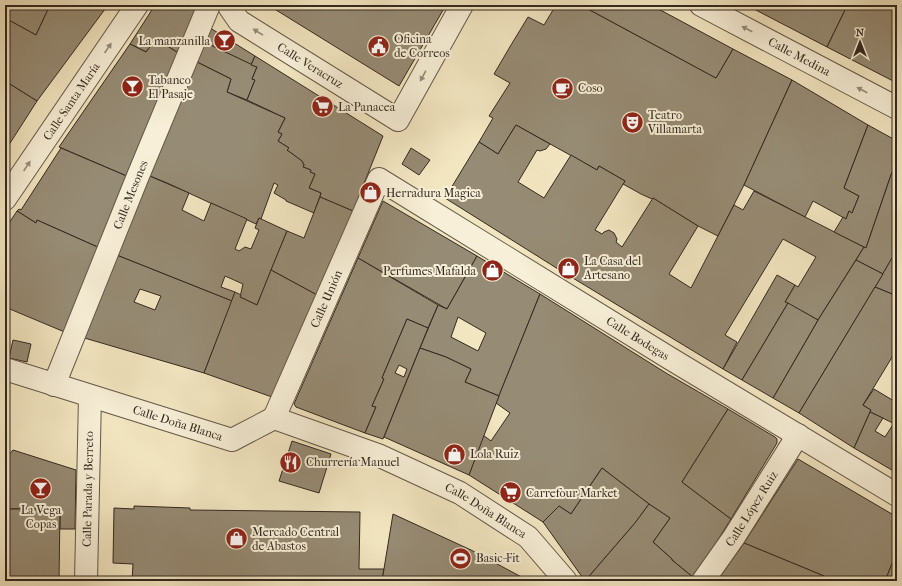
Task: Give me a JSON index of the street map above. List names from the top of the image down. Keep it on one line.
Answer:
{"streets":{"street":["Calle Medina","Calle Veracruz","Calle Santa María","Calle Mesones","Calle Unión","Calle Bodegas","Calle Doña Blanca","Calle Parada y Berreto","Calle López Ruiz"]},"crossings":[["Calle Mesones","Calle Doña Blanca"],["Calle Unión","Calle Bodegas"],["Calle Unión","Calle Doña Blanca"],["Calle Bodegas","Calle López Ruiz"],["Calle Doña Blanca","Calle Parada y Berreto"]],"one_way":["Calle Medina","Calle Santa María"],"places":{"bar":["La manzanilla","Tabanco El Pasaje","La Vega Copas"],"public building":["Oficina de Correos"],"cafe":["Coso"],"supermarket":["La Panacea","Carrefour Market"],"theatre":["Teatro Villamarta"],"shop":["Herradura Magica","La Casa del Artesano","Perfumes Mafalda","Lola Ruiz","Mercado Central de Abastos"],"restaurant":["Churrería Manuel"],"sports":["Basic-Fit"]},"north":"top"}
